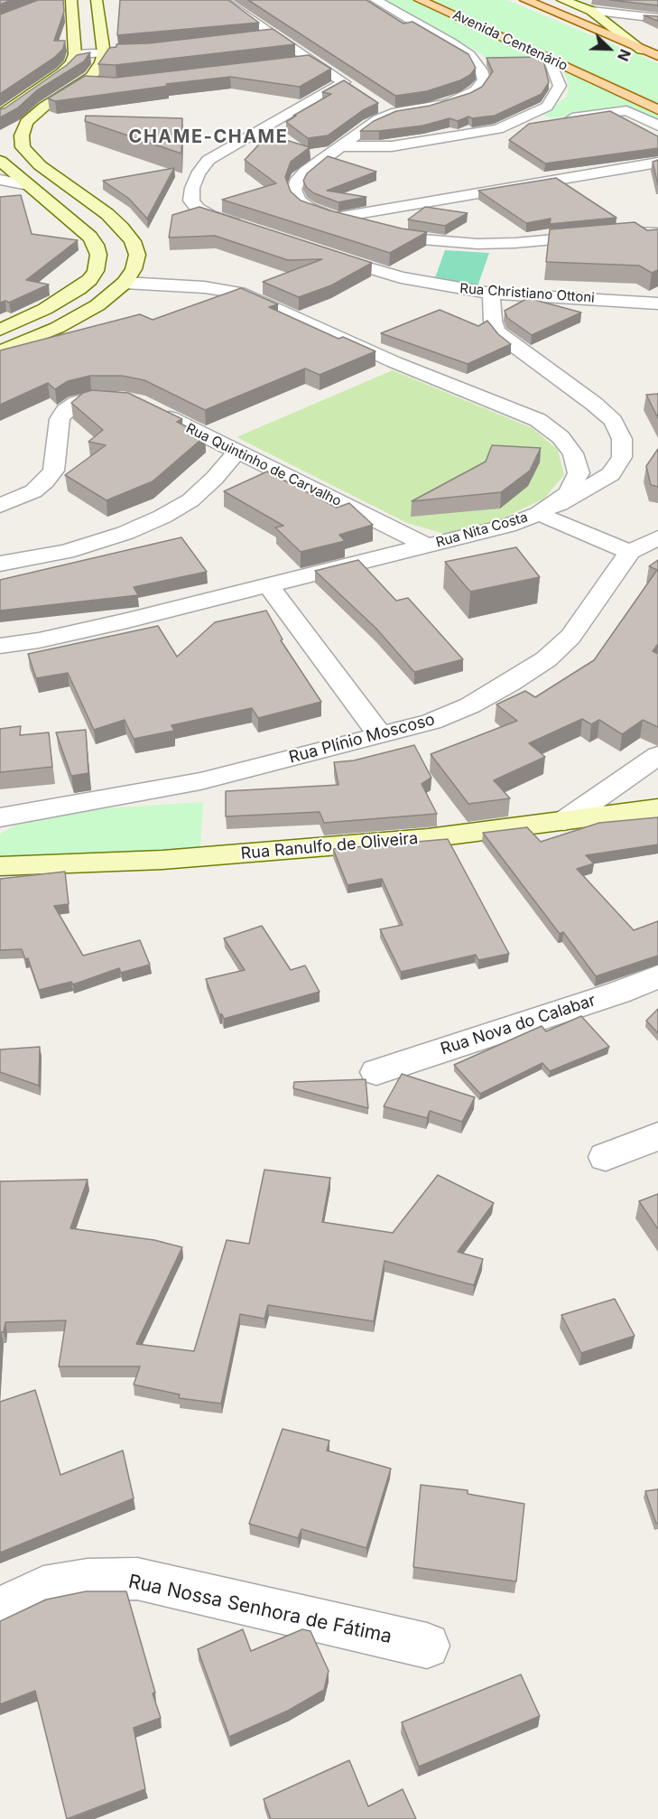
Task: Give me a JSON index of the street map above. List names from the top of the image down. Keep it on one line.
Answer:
{"streets":{"main road":["Avenida Centenário","Rua Ranulfo de Oliveira"],"street":["Rua Christiano Ottoni","Rua Quintinho de Carvalho","Rua Nita Costa","Rua Plínio Moscoso","Rua Nova do Calabar","Rua Nossa Senhora de Fátima"]},"crossings":[["Rua Quintinho de Carvalho","Rua Nita Costa"]],"districts":["CHAME-CHAME"],"north":"bottom right"}
